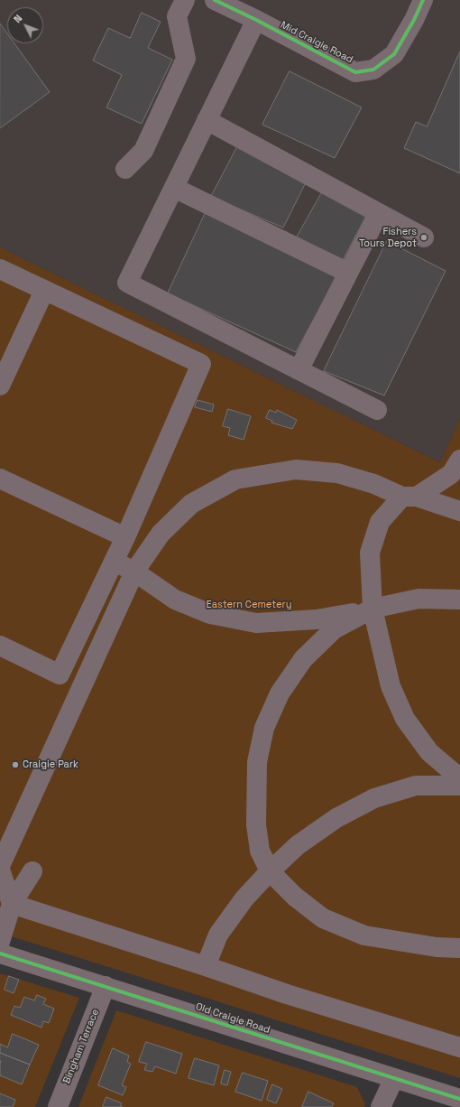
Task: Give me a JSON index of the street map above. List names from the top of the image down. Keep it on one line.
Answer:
{"streets":{"street":["Mid Craigie Road","Old Craigie Road","Bingham Terrace"]},"crossings":[["Old Craigie Road","Bingham Terrace"]],"parks":["Eastern Cemetery"],"places":["Fishers Tours Depot","Craigie Park"],"north":"top left"}
